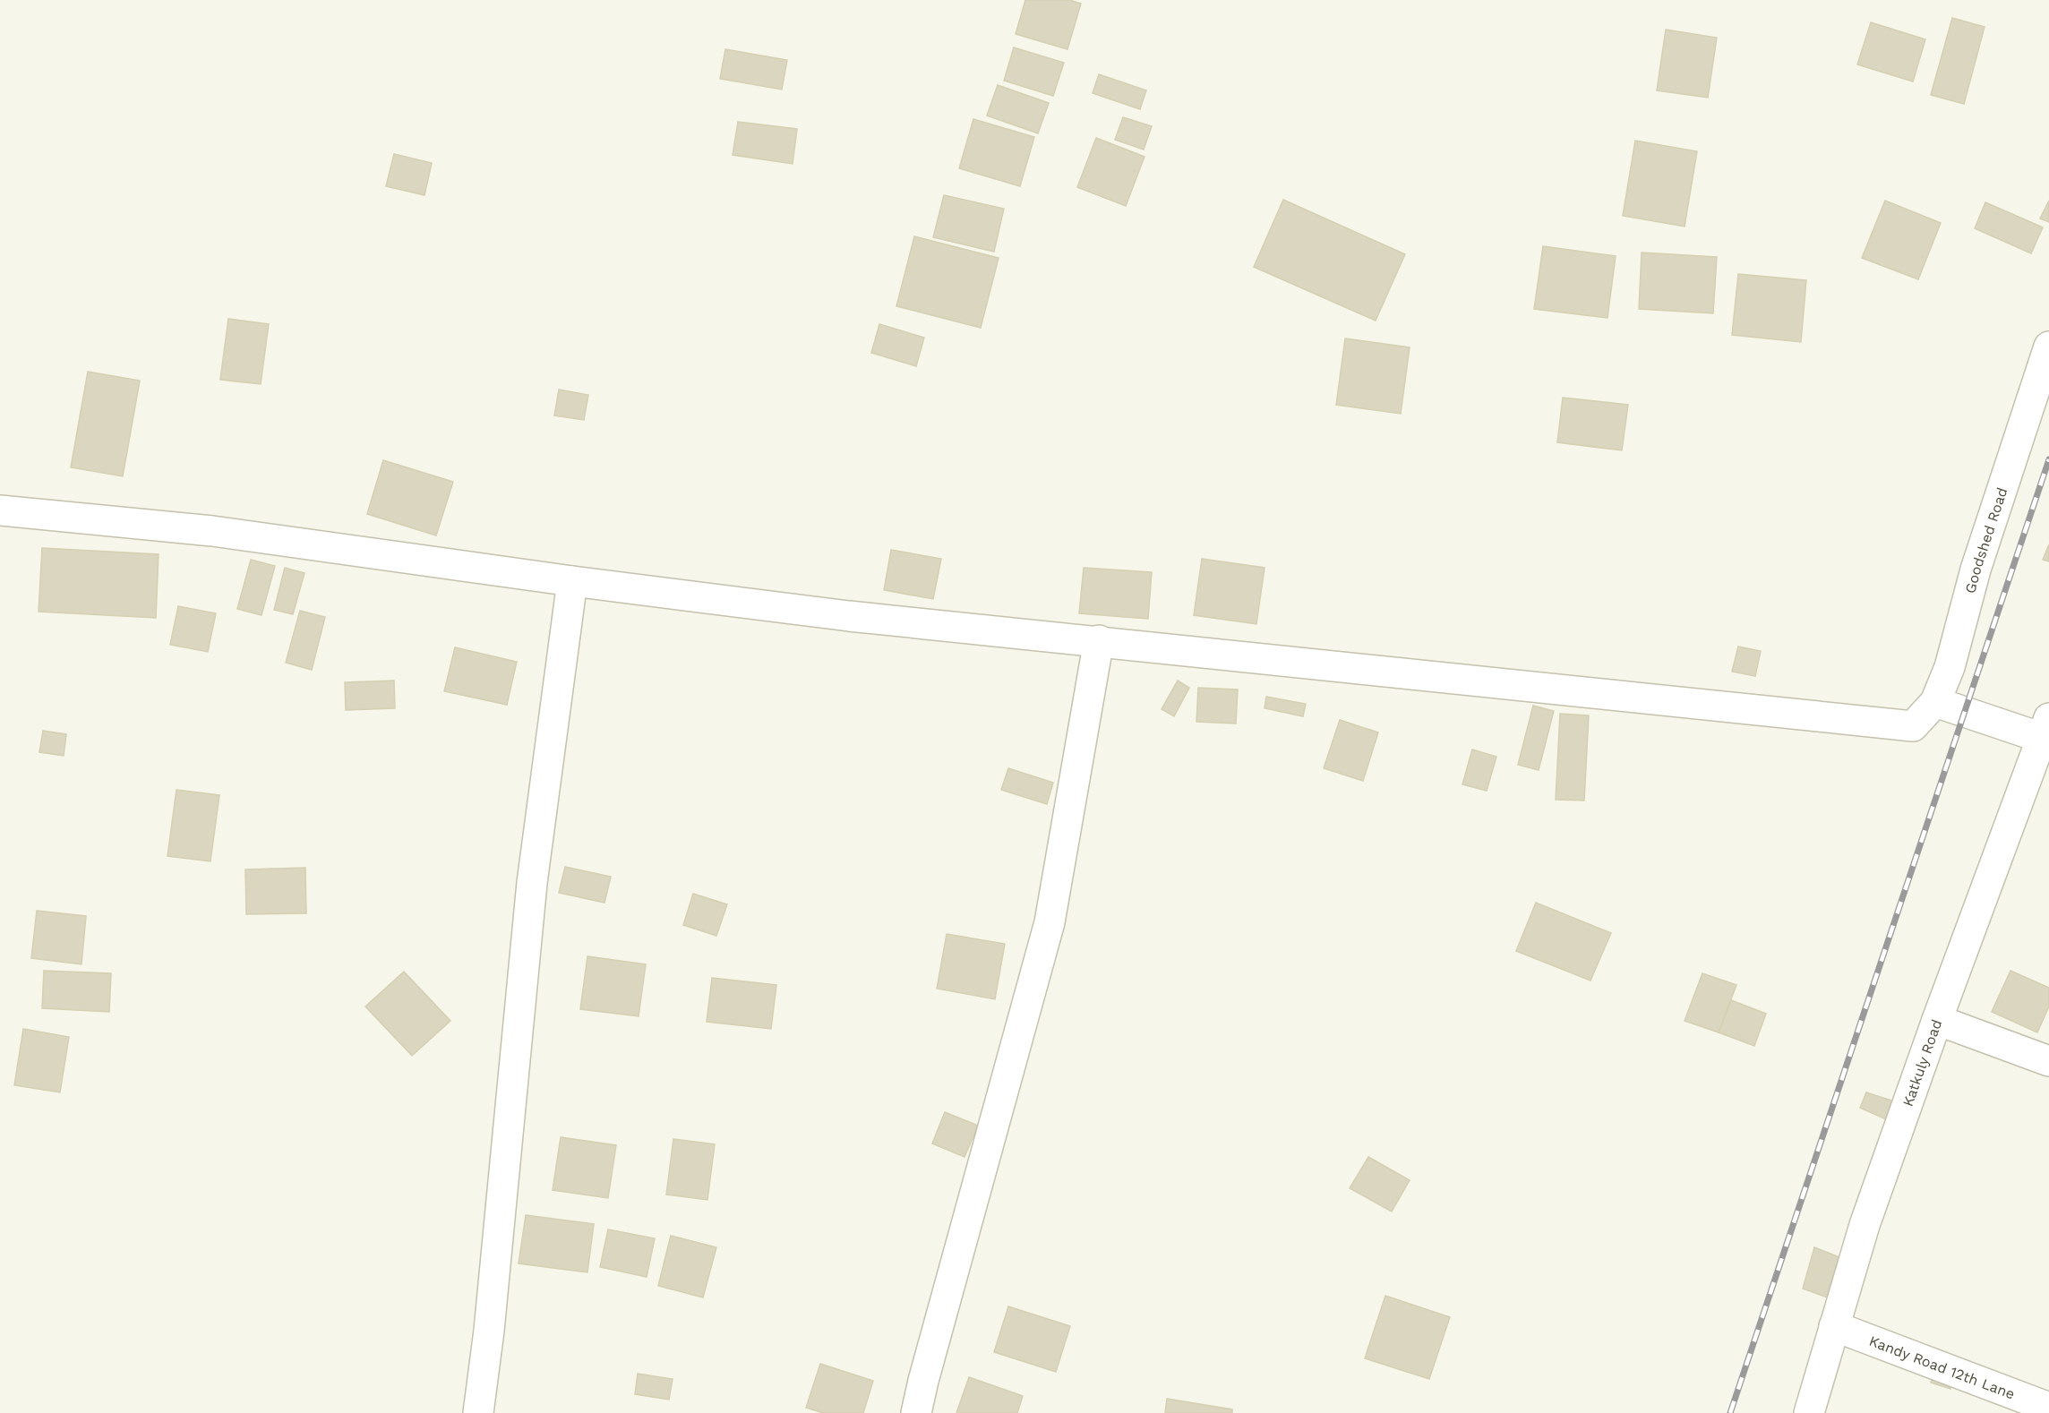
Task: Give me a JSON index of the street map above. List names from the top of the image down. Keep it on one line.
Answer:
{"streets":{"street":["Goodshed Road","Katkuly Road","Kandy Road 12th Lane"]},"crossings":[["Katkuly Road","Kandy Road 12th Lane"]]}
